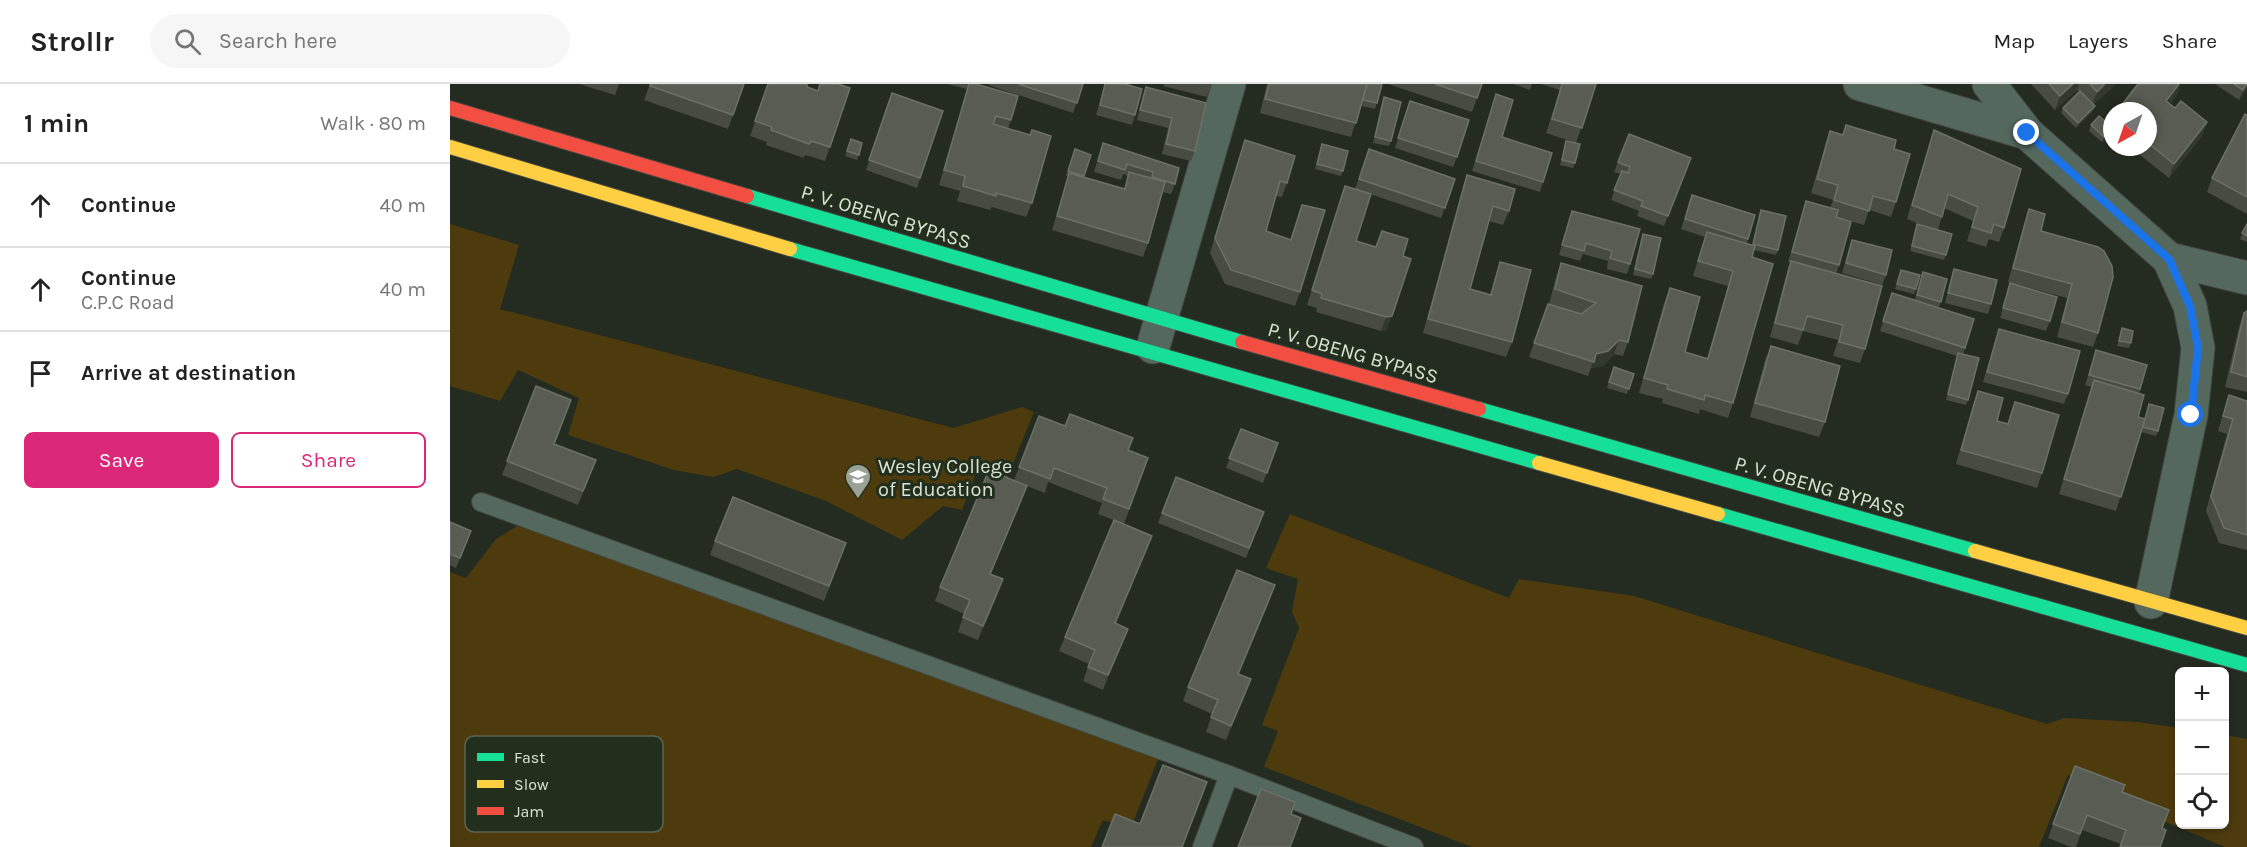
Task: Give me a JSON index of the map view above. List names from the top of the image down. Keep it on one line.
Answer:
{"streets":{"highway":["P. V. OBENG BYPASS"]},"places":{"school or university":["Wesley College of Education"]},"legend":["Fast","Slow","Jam"],"north":"bottom left","page":{"header":"Strollr","search":"Search here","nav":["Map","Layers","Share"],"heading":["1 min","Walk · 80 m"],"list":[["Continue","40 m"],["Continue","C.P.C Road","40 m"],"Arrive at destination"],"buttons":["Save","Share"],"map_buttons":["+","−"]}}
